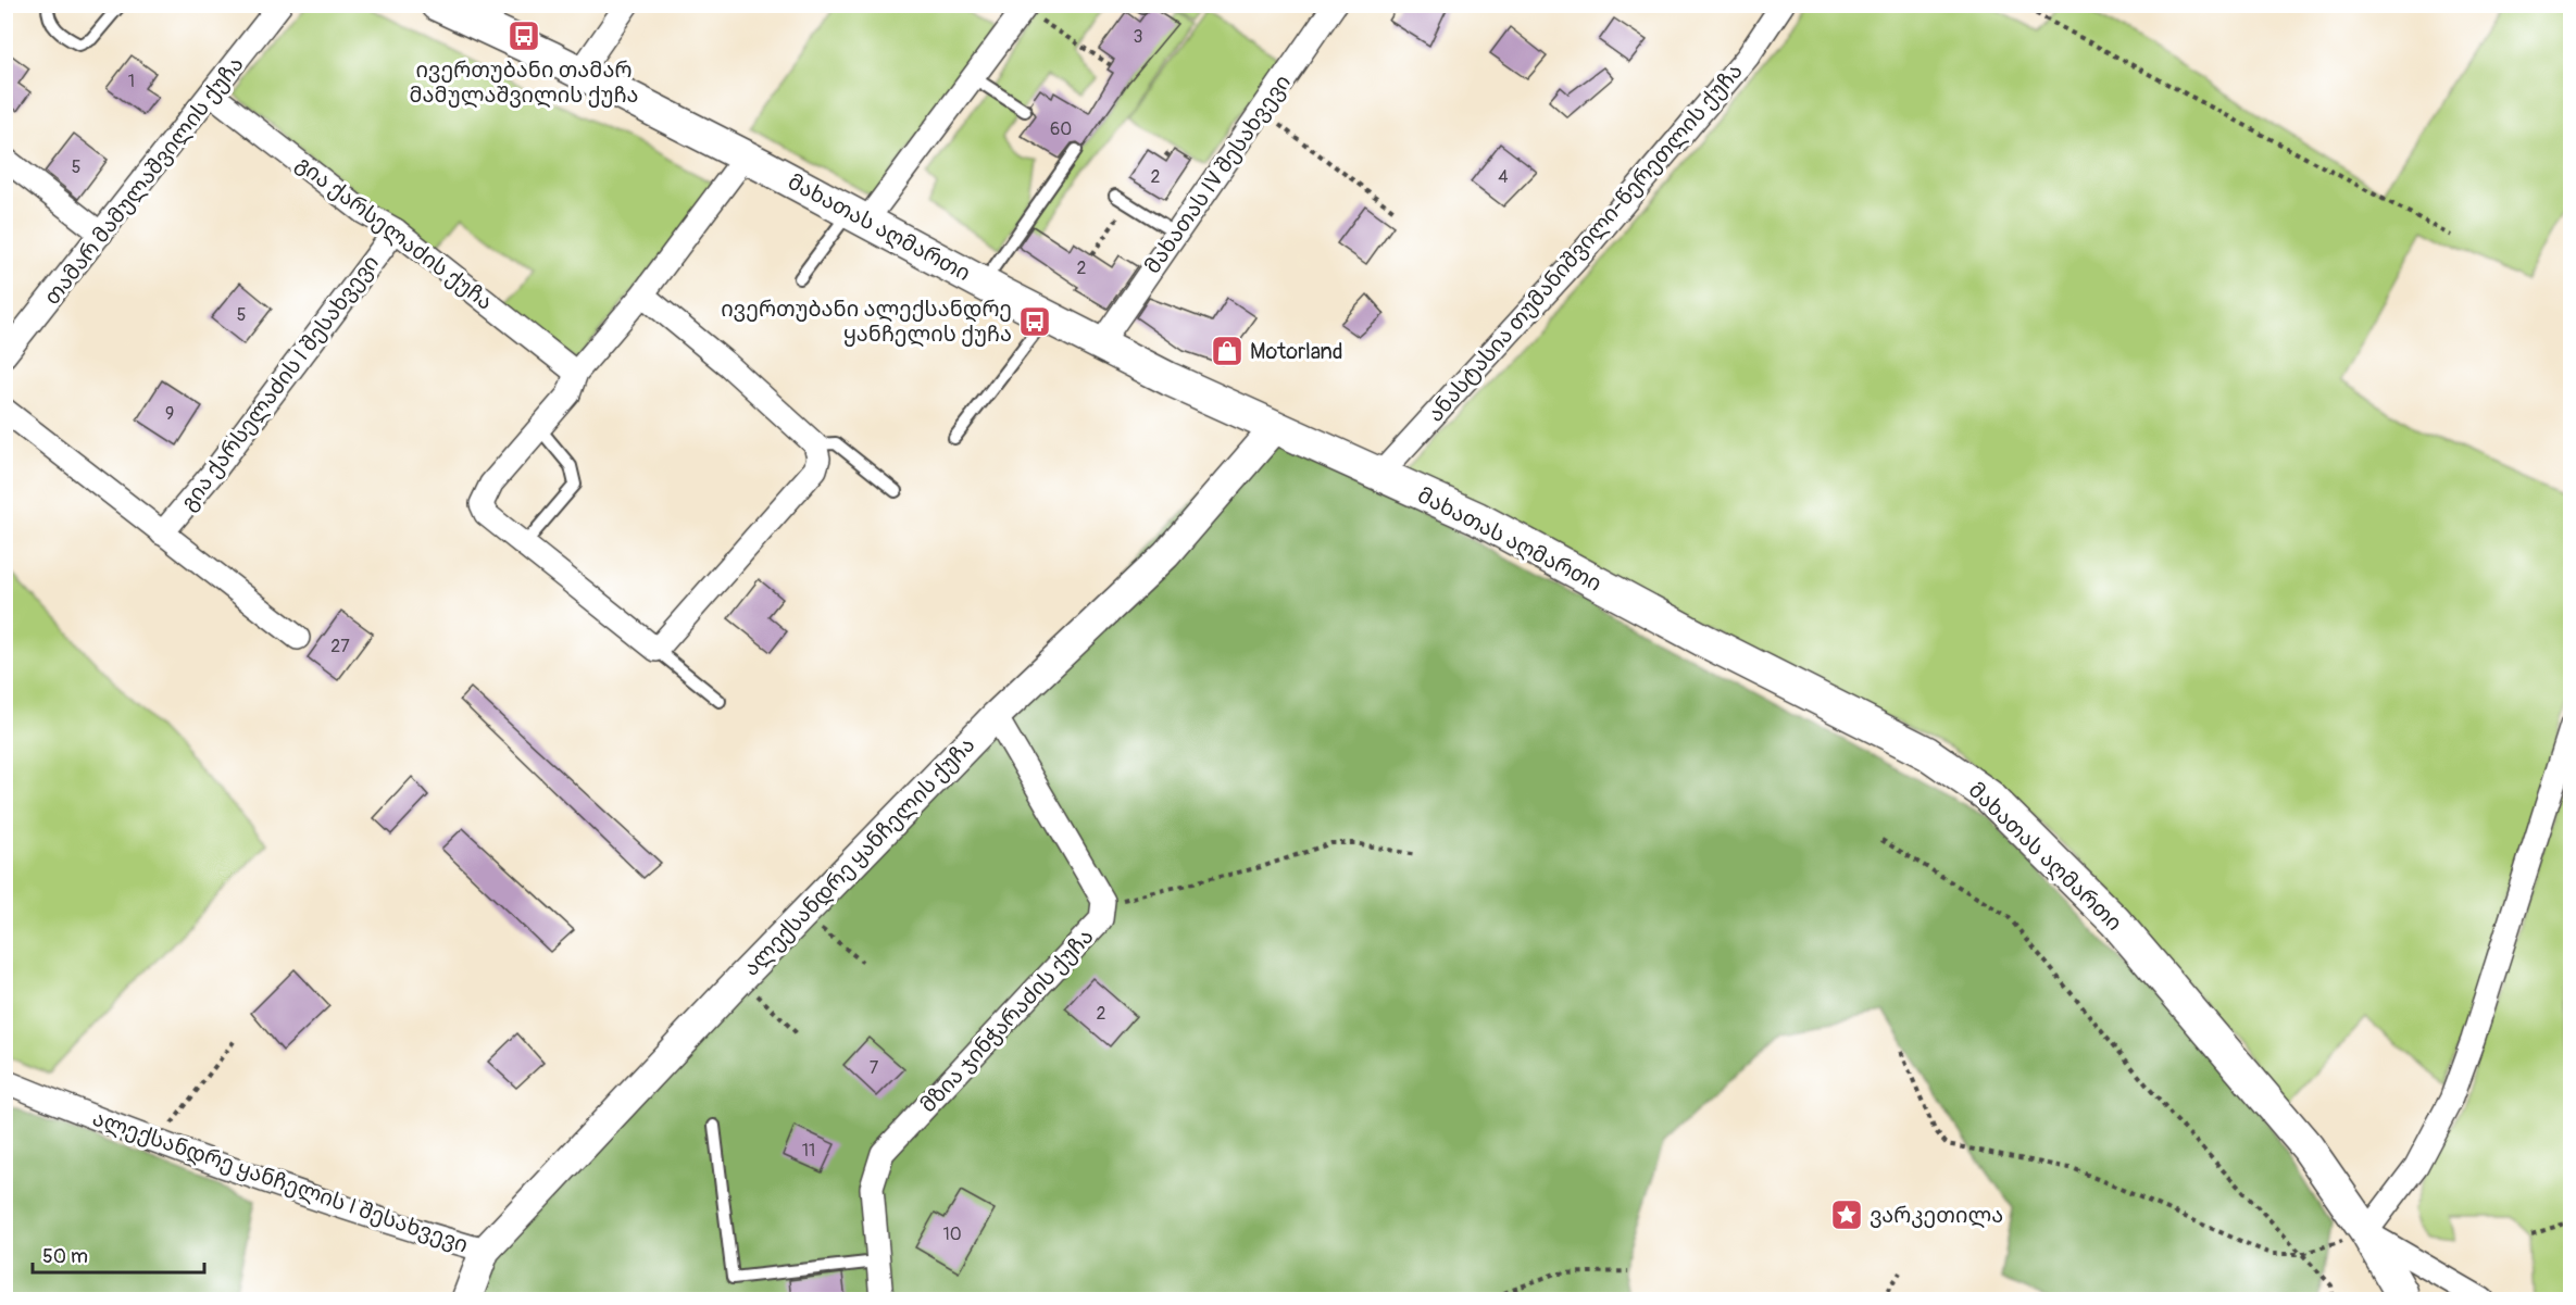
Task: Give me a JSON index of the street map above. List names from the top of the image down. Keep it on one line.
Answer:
{"streets":{"main road":["მახათას აღმართი"],"street":["მახათას IV შესახვევი","თამარ მამულაშვილის ქუჩა","გია ქარსელაძის ქუჩა","ანასტასია თუმანიშვილი-წერეთლის ქუჩა","გია ქარსელაძის I შესახვევი","ალექსანდრე ყანჩელის ქუჩა","მზია ჯინჭარაძის ქუჩა","ალექსანდრე ყანჩელის I შესახვევი"]},"crossings":[["მახათას IV შესახვევი","მახათას აღმართი"],["თამარ მამულაშვილის ქუჩა","გია ქარსელაძის ქუჩა"],["მახათას აღმართი","ანასტასია თუმანიშვილი-წერეთლის ქუჩა"],["მახათას აღმართი","ალექსანდრე ყანჩელის ქუჩა"],["გია ქარსელაძის ქუჩა","გია ქარსელაძის I შესახვევი"],["ალექსანდრე ყანჩელის ქუჩა","ალექსანდრე ყანჩელის I შესახვევი"]],"places":{"bus stop":["ივერთუბანი თამარ მამულაშვილის ქუჩა","ივერთუბანი ალექსანდრე ყანჩელის ქუჩა"],"shop":["Motorland"],"place":["ვარკეთილა"]},"house_numbers":["3","1","60","5","2","4","2","5","9","27","2","7","11","10"],"scale_bar":"50 m"}
